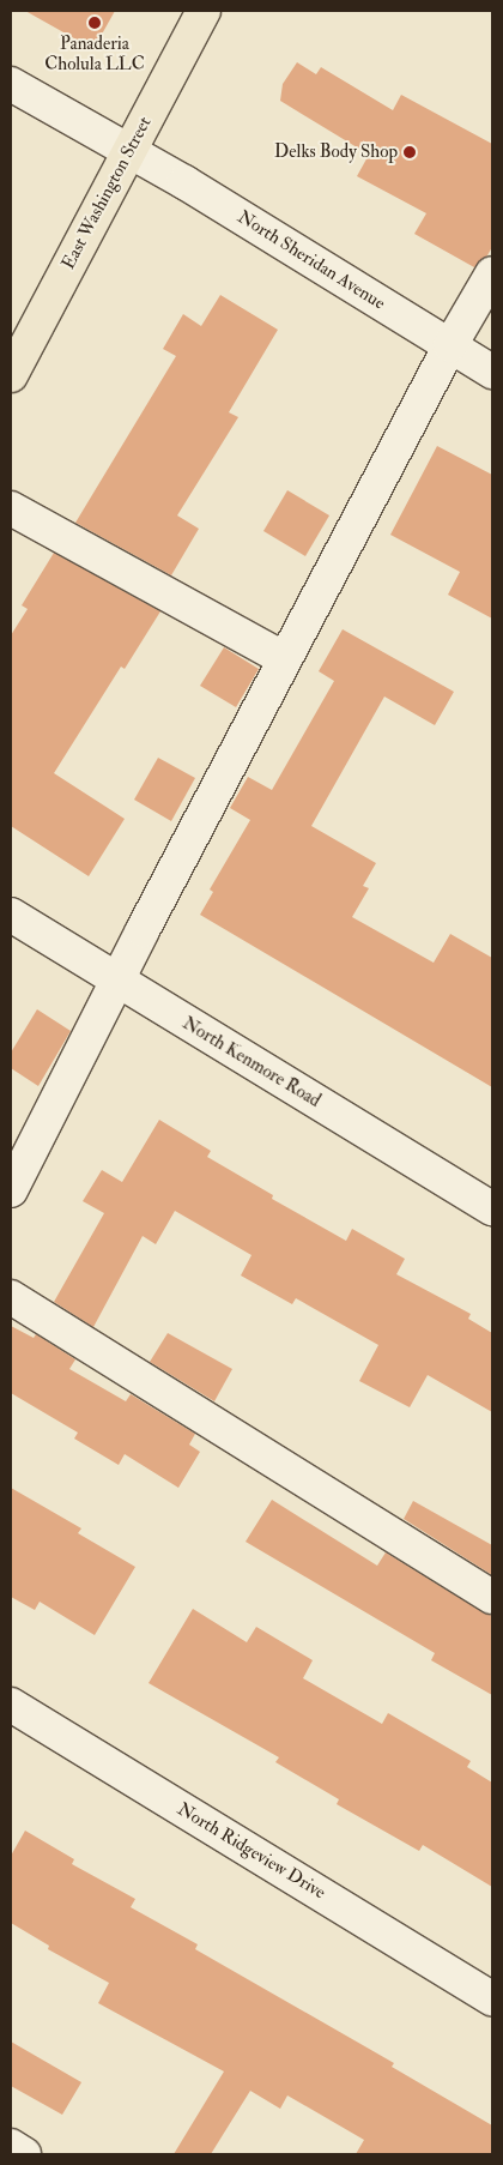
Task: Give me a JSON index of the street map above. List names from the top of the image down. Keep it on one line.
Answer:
{"streets":{"main road":["East Washington Street"],"street":["North Sheridan Avenue","North Kenmore Road","North Ridgeview Drive"]},"crossings":[["East Washington Street","North Sheridan Avenue"]],"places":["Panaderia Cholula LLC","Delks Body Shop"]}
